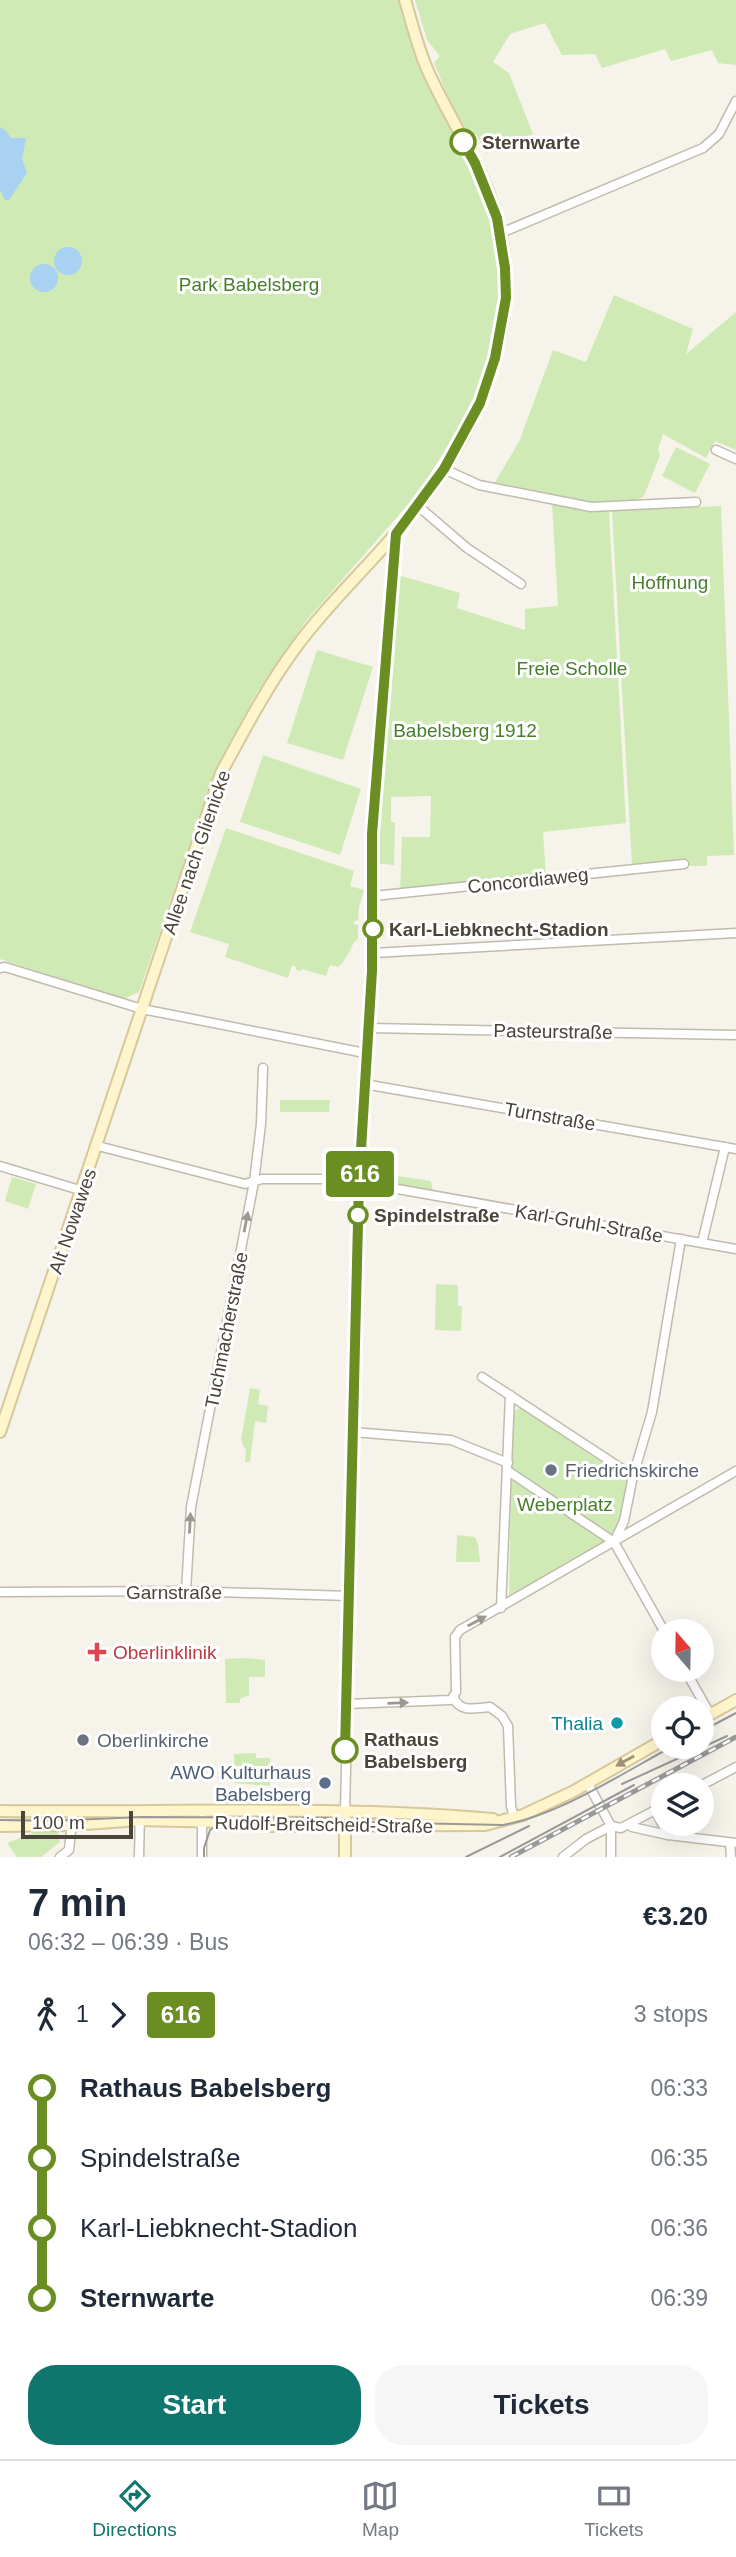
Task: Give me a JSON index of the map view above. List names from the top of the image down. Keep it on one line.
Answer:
{"streets":{"street":["Allee nach Glienicke","Concordiaweg","Pasteurstraße","Turnstraße","Alt Nowawes","Karl-Gruhl-Straße","Tuchmacherstraße","Garnstraße","Rudolf-Breitscheid-Straße"]},"crossings":[["Allee nach Glienicke","Alt Nowawes"],["Tuchmacherstraße","Garnstraße"]],"one_way":["Tuchmacherstraße"],"parks":["Park Babelsberg","Hoffnung","Freie Scholle","Babelsberg 1912","Weberplatz"],"places":{"other":["Sternwarte","Karl-Liebknecht-Stadion","Spindelstraße","Friedrichskirche","Thalia","Oberlinkirche","Rathaus Babelsberg","AWO Kulturhaus Babelsberg"],"health":["Oberlinklinik"]},"lines":["bus line 616"],"scale_bar":"100 m","north":"top","page":{"on_map":"616","scale":"100 m","heading":["7 min","06:32 – 06:39 · Bus","€3.20"],"legs":["1","616","3 stops"],"list":[{"name":"Rathaus Babelsberg","value":"06:33"},{"name":"Spindelstraße","value":"06:35"},{"name":"Karl-Liebknecht-Stadion","value":"06:36"},{"name":"Sternwarte","value":"06:39"}],"buttons":["Start","Tickets"],"tabs":["Directions","Map","Tickets"]}}
